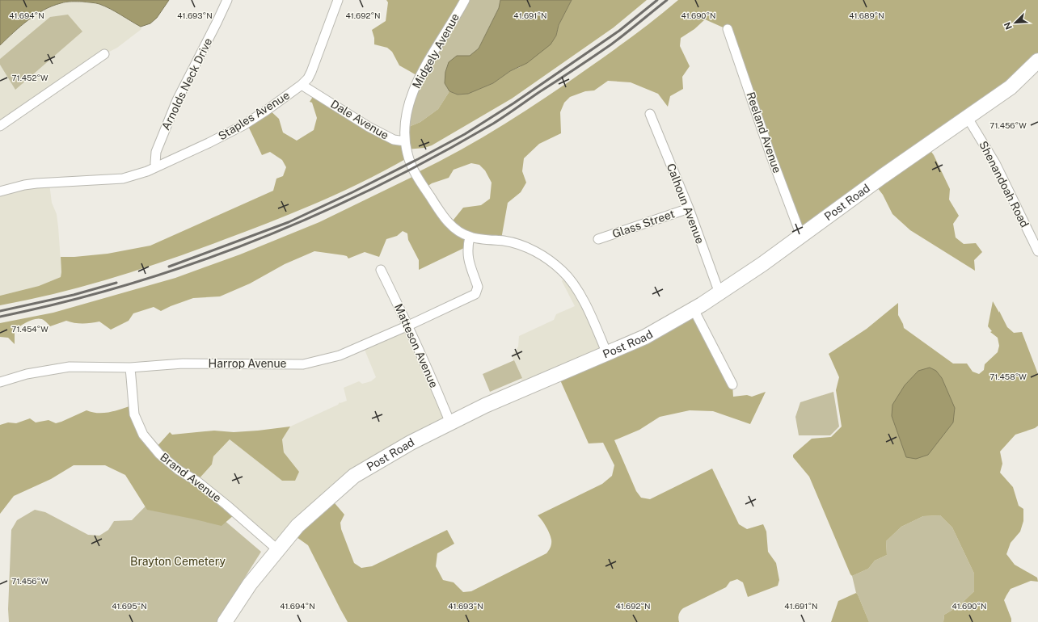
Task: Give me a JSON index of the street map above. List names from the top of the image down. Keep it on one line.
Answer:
{"streets":{"main road":["Post Road"],"street":["Midgely Avenue","Arnolds Neck Drive","Staples Avenue","Dale Avenue","Reeland Avenue","Shenandoah Road","Calhoun Avenue","Glass Street","Matteson Avenue","Harrop Avenue","Brand Avenue"]},"crossings":[["Midgely Avenue","Dale Avenue"],["Arnolds Neck Drive","Staples Avenue"],["Staples Avenue","Dale Avenue"],["Reeland Avenue","Post Road"],["Shenandoah Road","Post Road"],["Post Road","Calhoun Avenue"],["Post Road","Matteson Avenue"],["Post Road","Brand Avenue"],["Calhoun Avenue","Glass Street"],["Matteson Avenue","Harrop Avenue"],["Harrop Avenue","Brand Avenue"]],"parks":["Brayton Cemetery"],"north":"bottom left","coordinates":["41.694°N","41.693°N","41.692°N","41.691°N","41.690°N","41.689°N","71.452°W","71.456°W","71.454°W","71.458°W","41.695°N"]}
